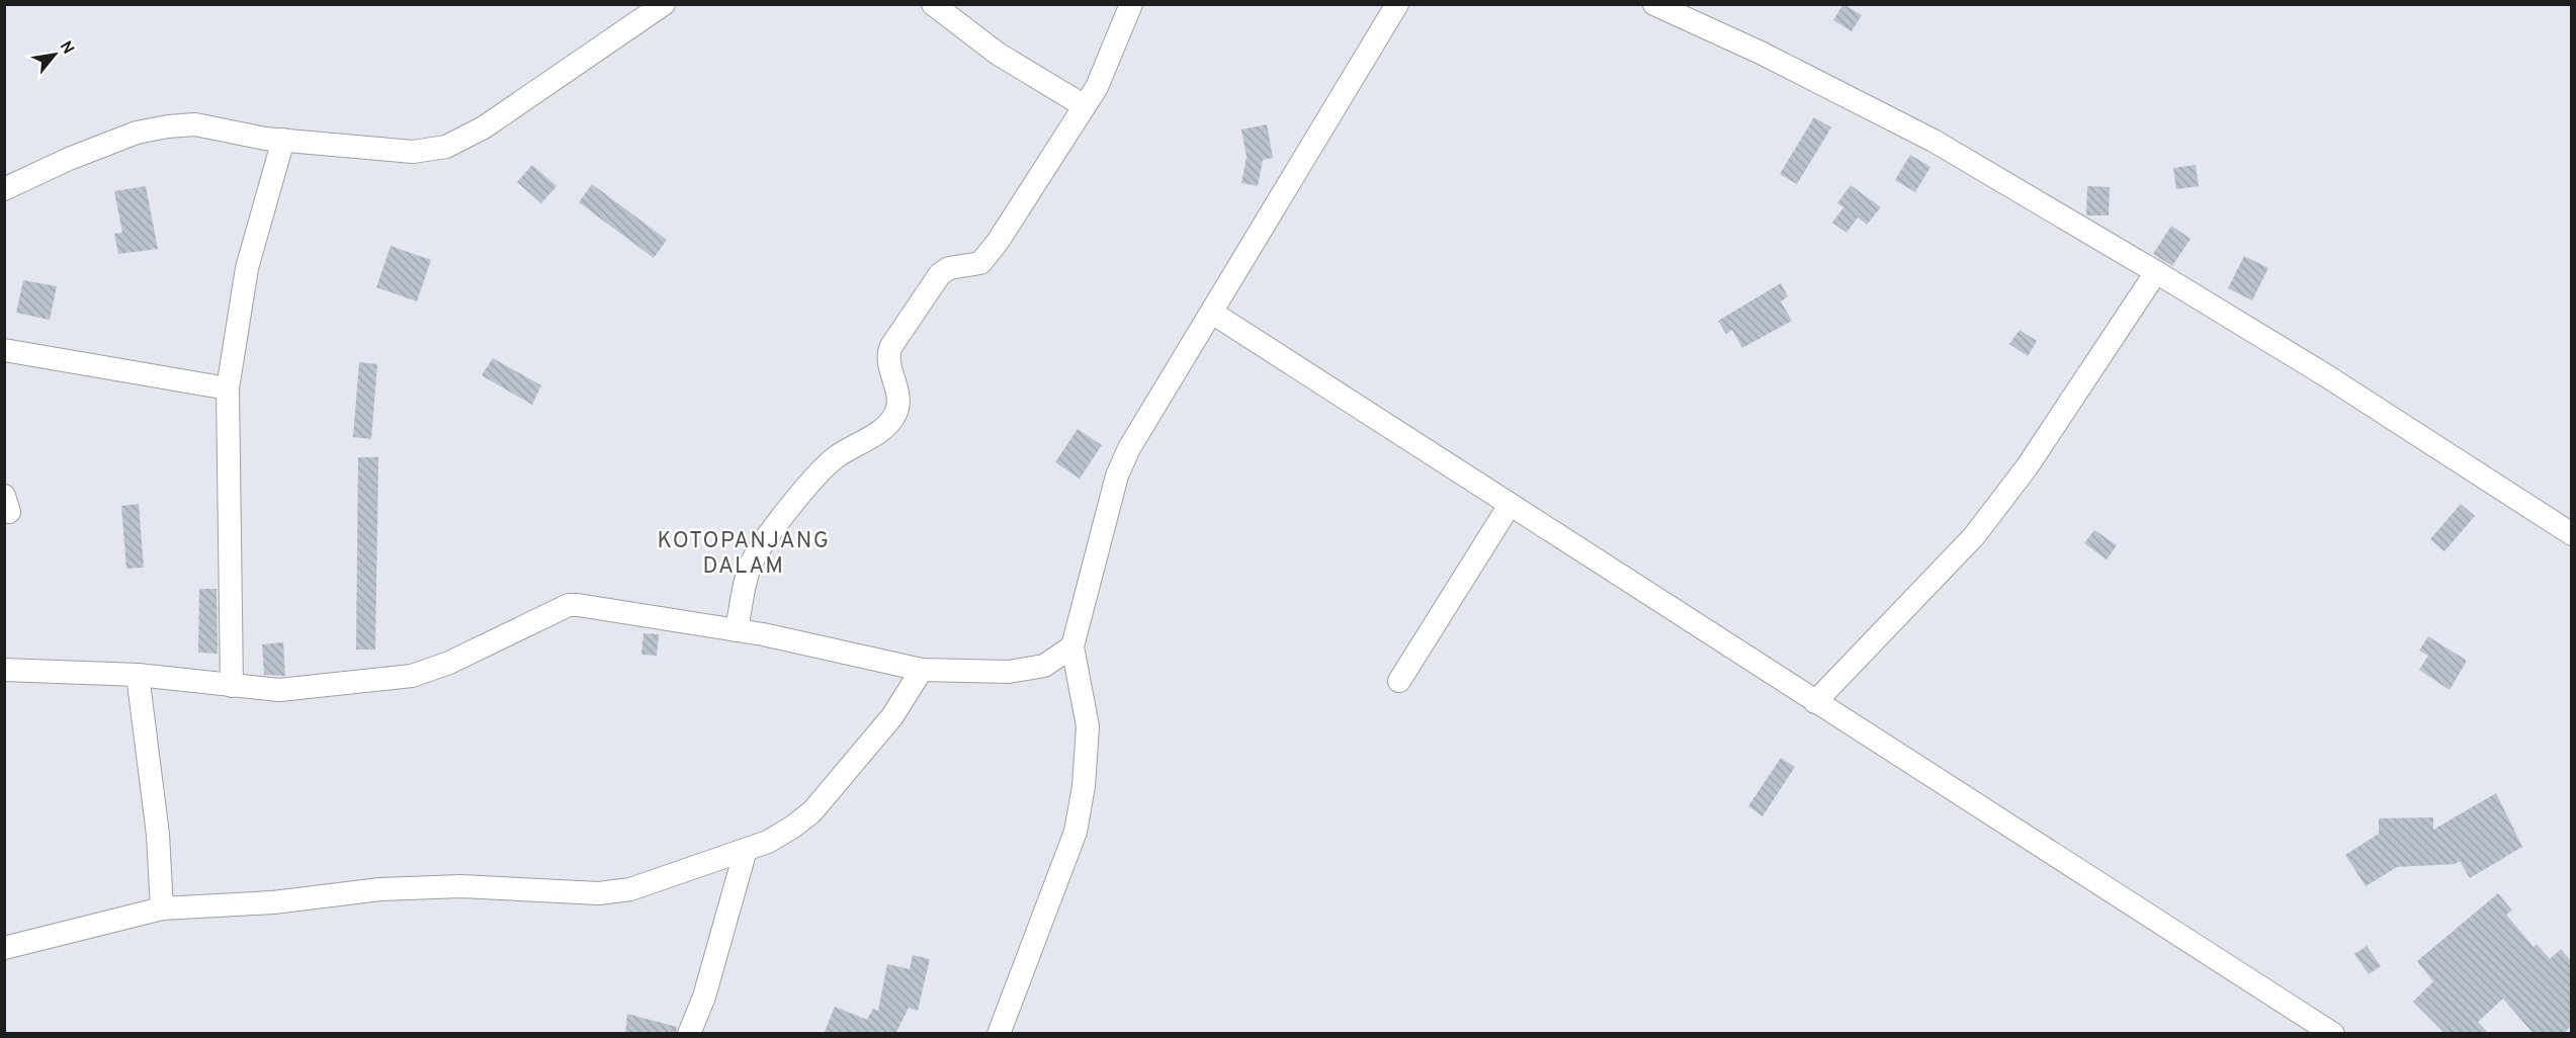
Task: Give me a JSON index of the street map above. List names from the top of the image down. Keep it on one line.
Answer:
{"districts":["KOTOPANJANG DALAM"],"north":"top right"}
